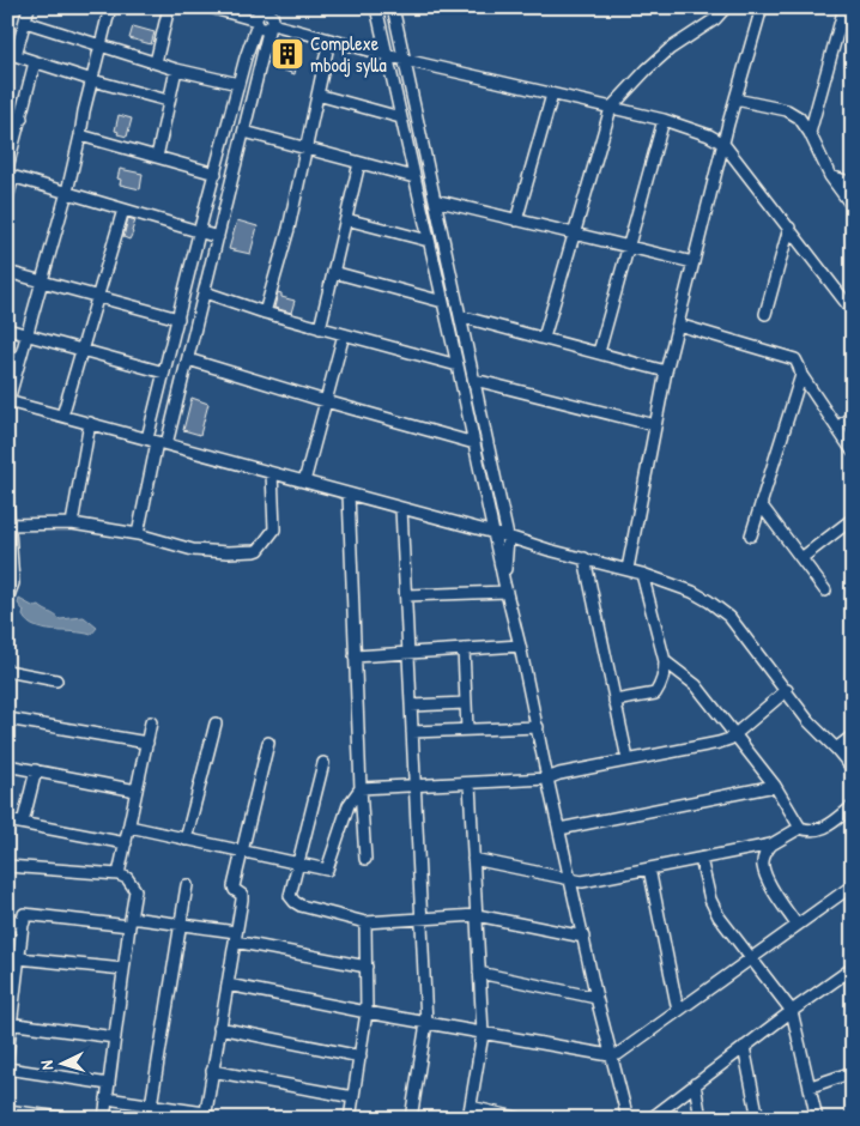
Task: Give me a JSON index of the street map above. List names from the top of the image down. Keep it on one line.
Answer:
{"places":{"building":["Complexe mbodj sylla"]},"north":"left"}
